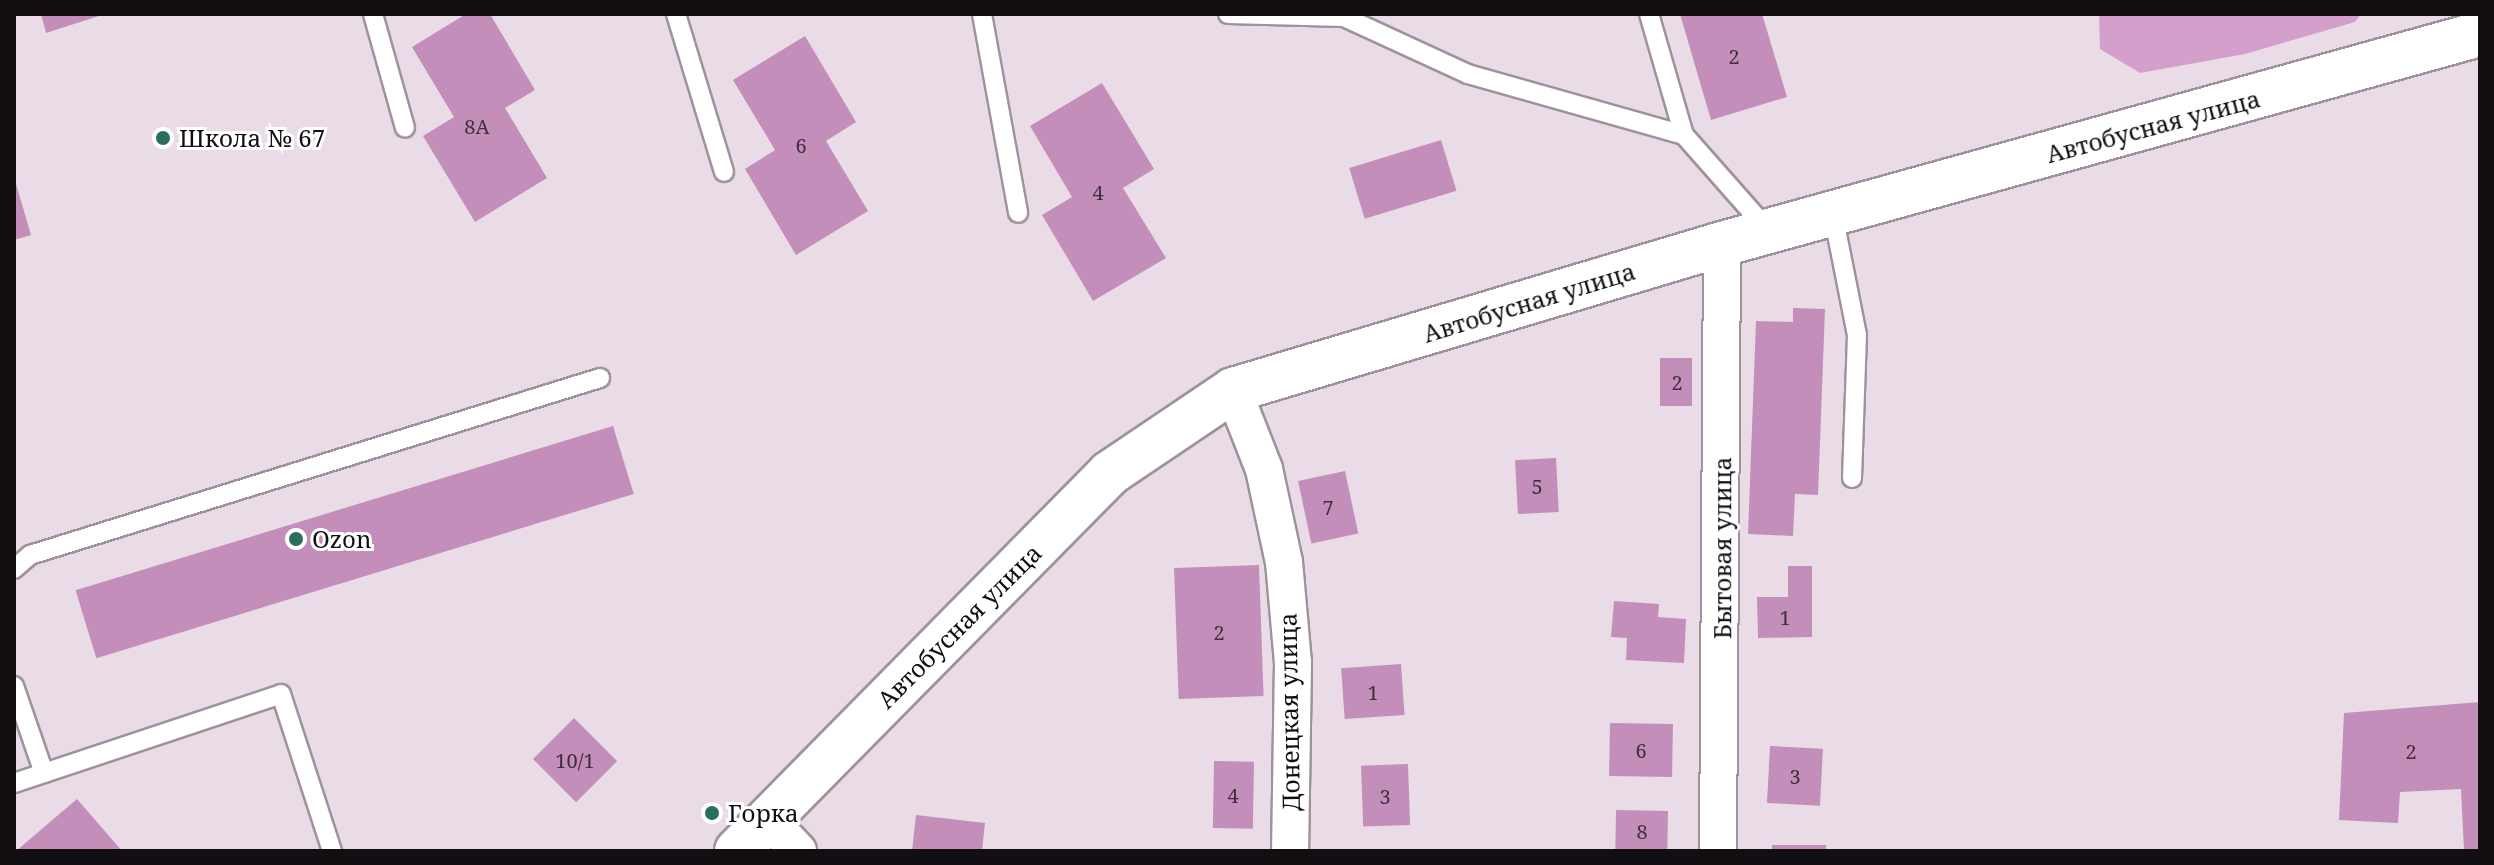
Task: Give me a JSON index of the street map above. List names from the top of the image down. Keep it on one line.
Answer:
{"streets":{"street":["Автобусная улица","Бытовая улица","Донецкая улица"]},"crossings":[["Автобусная улица","Бытовая улица"],["Автобусная улица","Донецкая улица"]],"places":["Школа № 67","Ozon","Горка"],"house_numbers":["2","8А","6","4","2","5","7","1","2","1","6","2","10/1","3","4","3","8"]}
